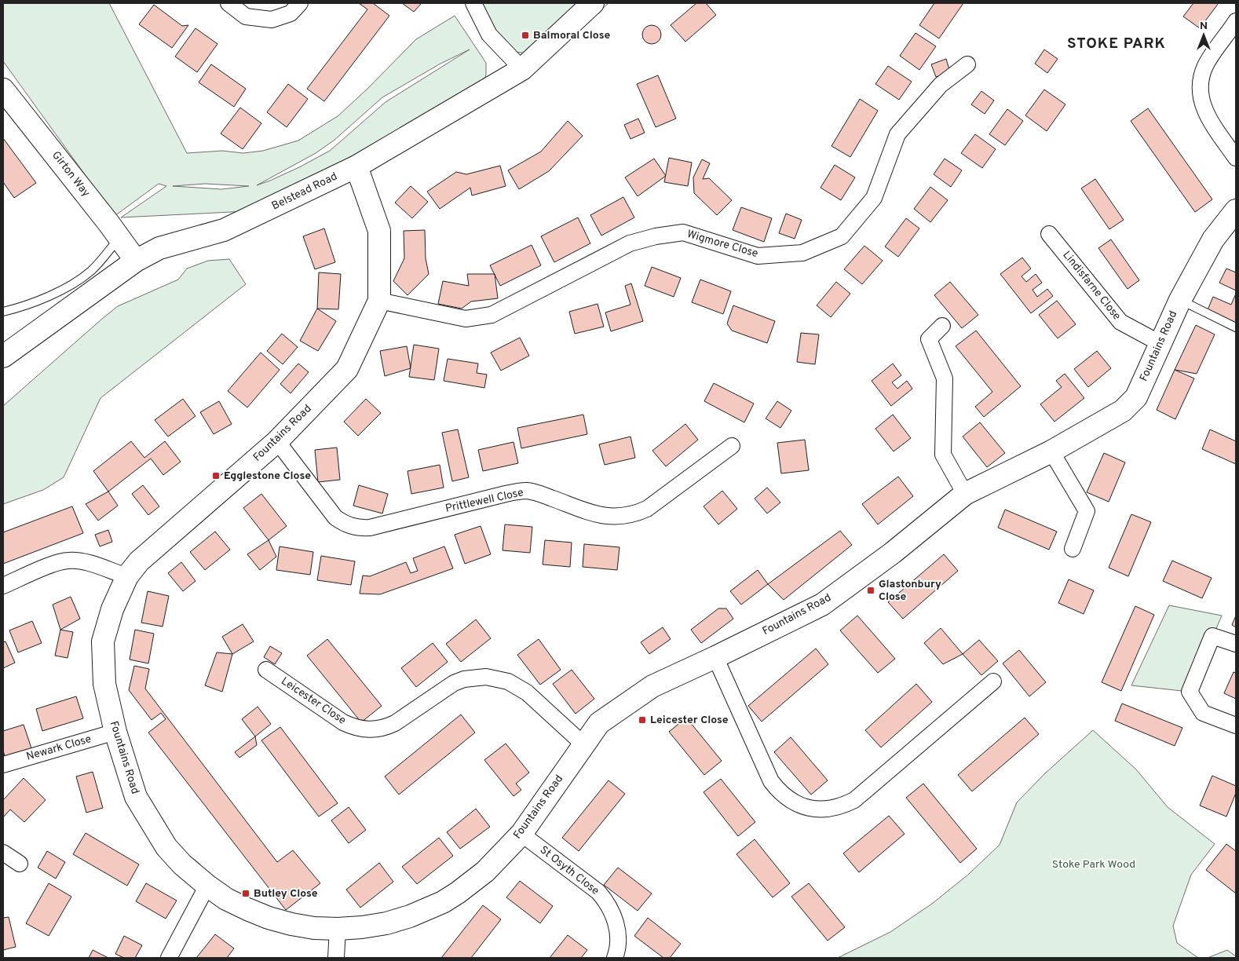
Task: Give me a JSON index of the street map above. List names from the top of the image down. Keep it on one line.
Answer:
{"streets":{"street":["Girton Way","Belstead Road","Wigmore Close","Lindisfarne Close","Fountains Road","Prittlewell Close","Leicester Close","Newark Close","St Osyth Close"]},"crossings":[["Girton Way","Belstead Road"],["Belstead Road","Fountains Road"],["Wigmore Close","Fountains Road"],["Lindisfarne Close","Fountains Road"],["Fountains Road","Prittlewell Close"],["Fountains Road","Leicester Close"],["Fountains Road","Newark Close"],["Fountains Road","St Osyth Close"]],"districts":["STOKE PARK"],"parks":["Stoke Park Wood"],"places":{"transit":["Balmoral Close","Egglestone Close","Glastonbury Close","Leicester Close","Butley Close"]},"north":"top"}
